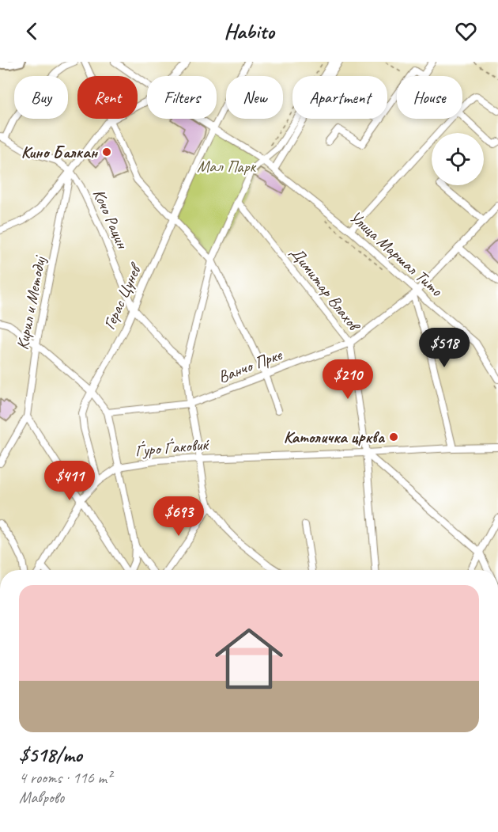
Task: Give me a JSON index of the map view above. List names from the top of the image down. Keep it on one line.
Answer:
{"streets":{"street":["Кочо Рацин","Улица Маршал Тито","Димитар Влахов","Герас Цунев","Кирил и Методиј","Ванчо Прке","Ѓуро Ѓаковиќ"]},"crossings":[["Кочо Рацин","Герас Цунев"],["Кочо Рацин","Кирил и Методиј"],["Улица Маршал Тито","Герас Цунев"],["Улица Маршал Тито","Ванчо Прке"],["Димитар Влахов","Ванчо Прке"],["Димитар Влахов","Ѓуро Ѓаковиќ"],["Герас Цунев","Ѓуро Ѓаковиќ"]],"parks":["Мал Парк"],"places":["Кино Балкан","Католичка црква"],"page":{"header":"Habito","chip":["Buy","Rent","Filters","New","Apartment","House"],"price":["$518","$210","$411","$693"],"list":[{"name":"$518/mo","note":"4 rooms · 116 m² · Маврово"}]}}
